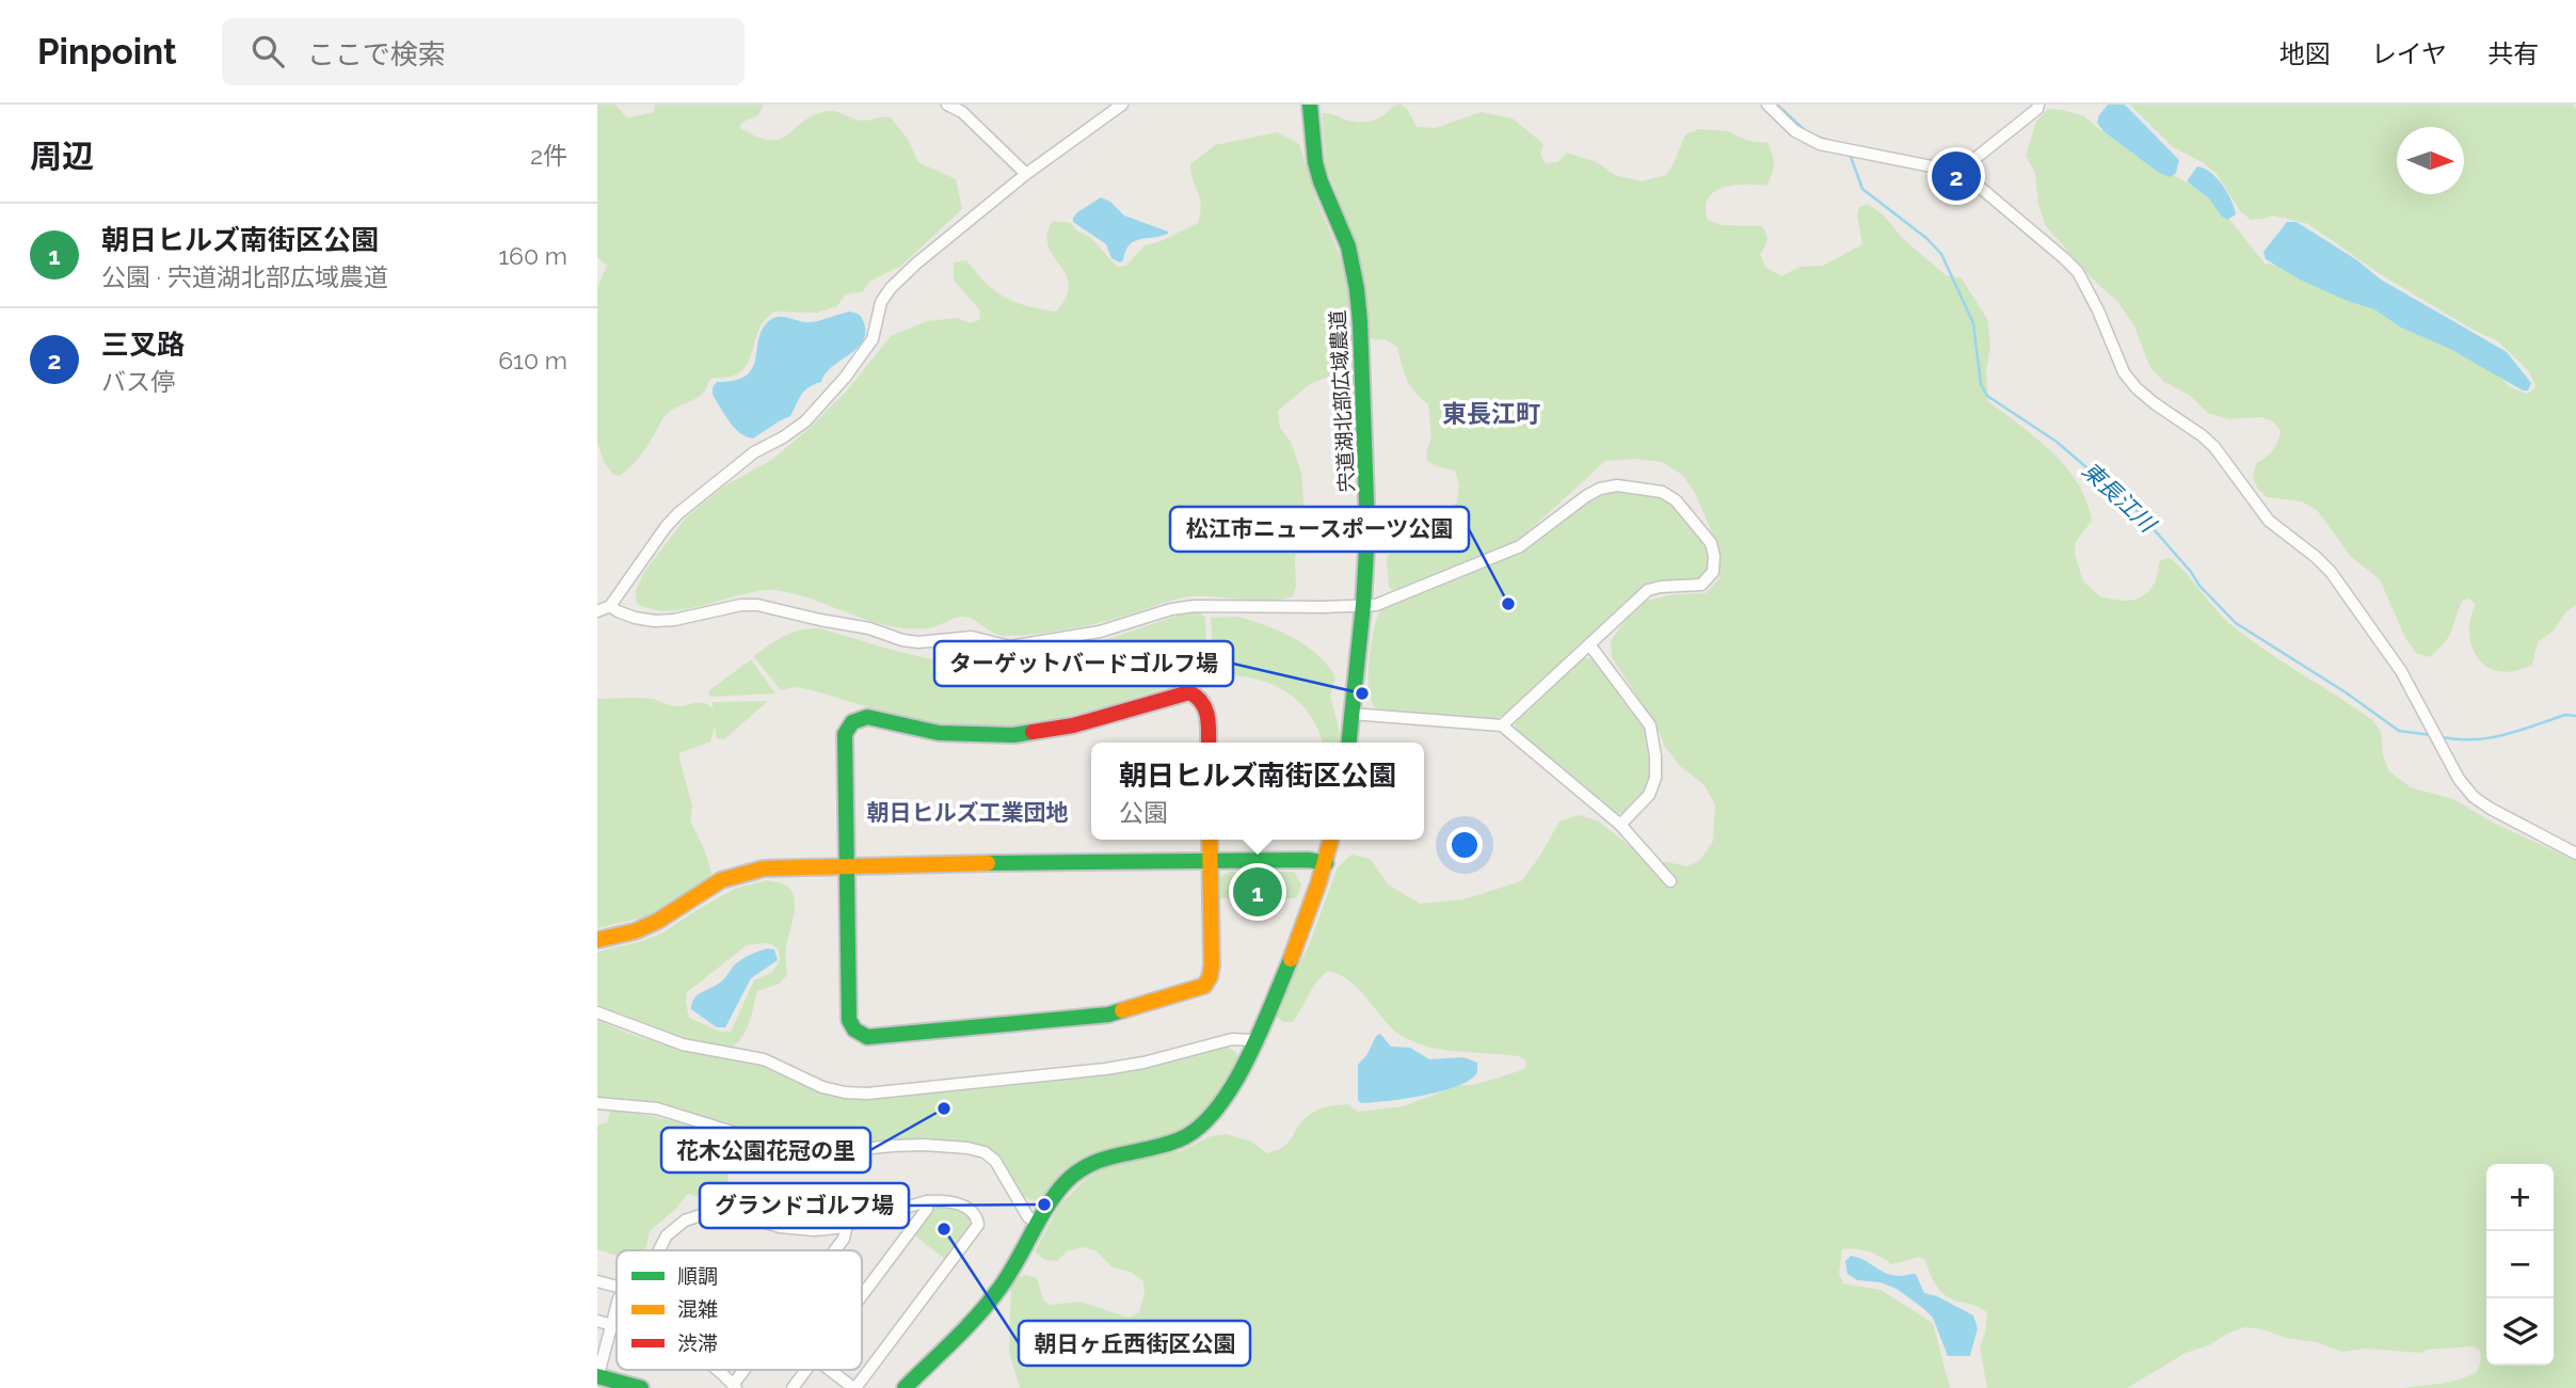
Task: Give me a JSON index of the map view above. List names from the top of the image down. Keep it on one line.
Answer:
{"streets":{"street":["宍道湖北部広域農道"]},"districts":["東長江町","朝日ヒルズ工業団地"],"water":["東長江川"],"places":["松江市ニュースポーツ公園","ターゲットバードゴルフ場","花木公園花冠の里","グランドゴルフ場","朝日ヶ丘西街区公園"],"legend":["順調","混雑","渋滞"],"north":"right","page":{"header":"Pinpoint","search":"ここで検索","nav":["地図","レイヤ","共有"],"heading":["周辺","2件"],"pins":["2","1"],"list":[{"mark":"1","name":"朝日ヒルズ南街区公園","note":"公園 · 宍道湖北部広域農道","value":"160 m"},{"mark":"2","name":"三叉路","note":"バス停","value":"610 m"}],"popup":["朝日ヒルズ南街区公園","公園"],"map_buttons":["+","−"]}}
